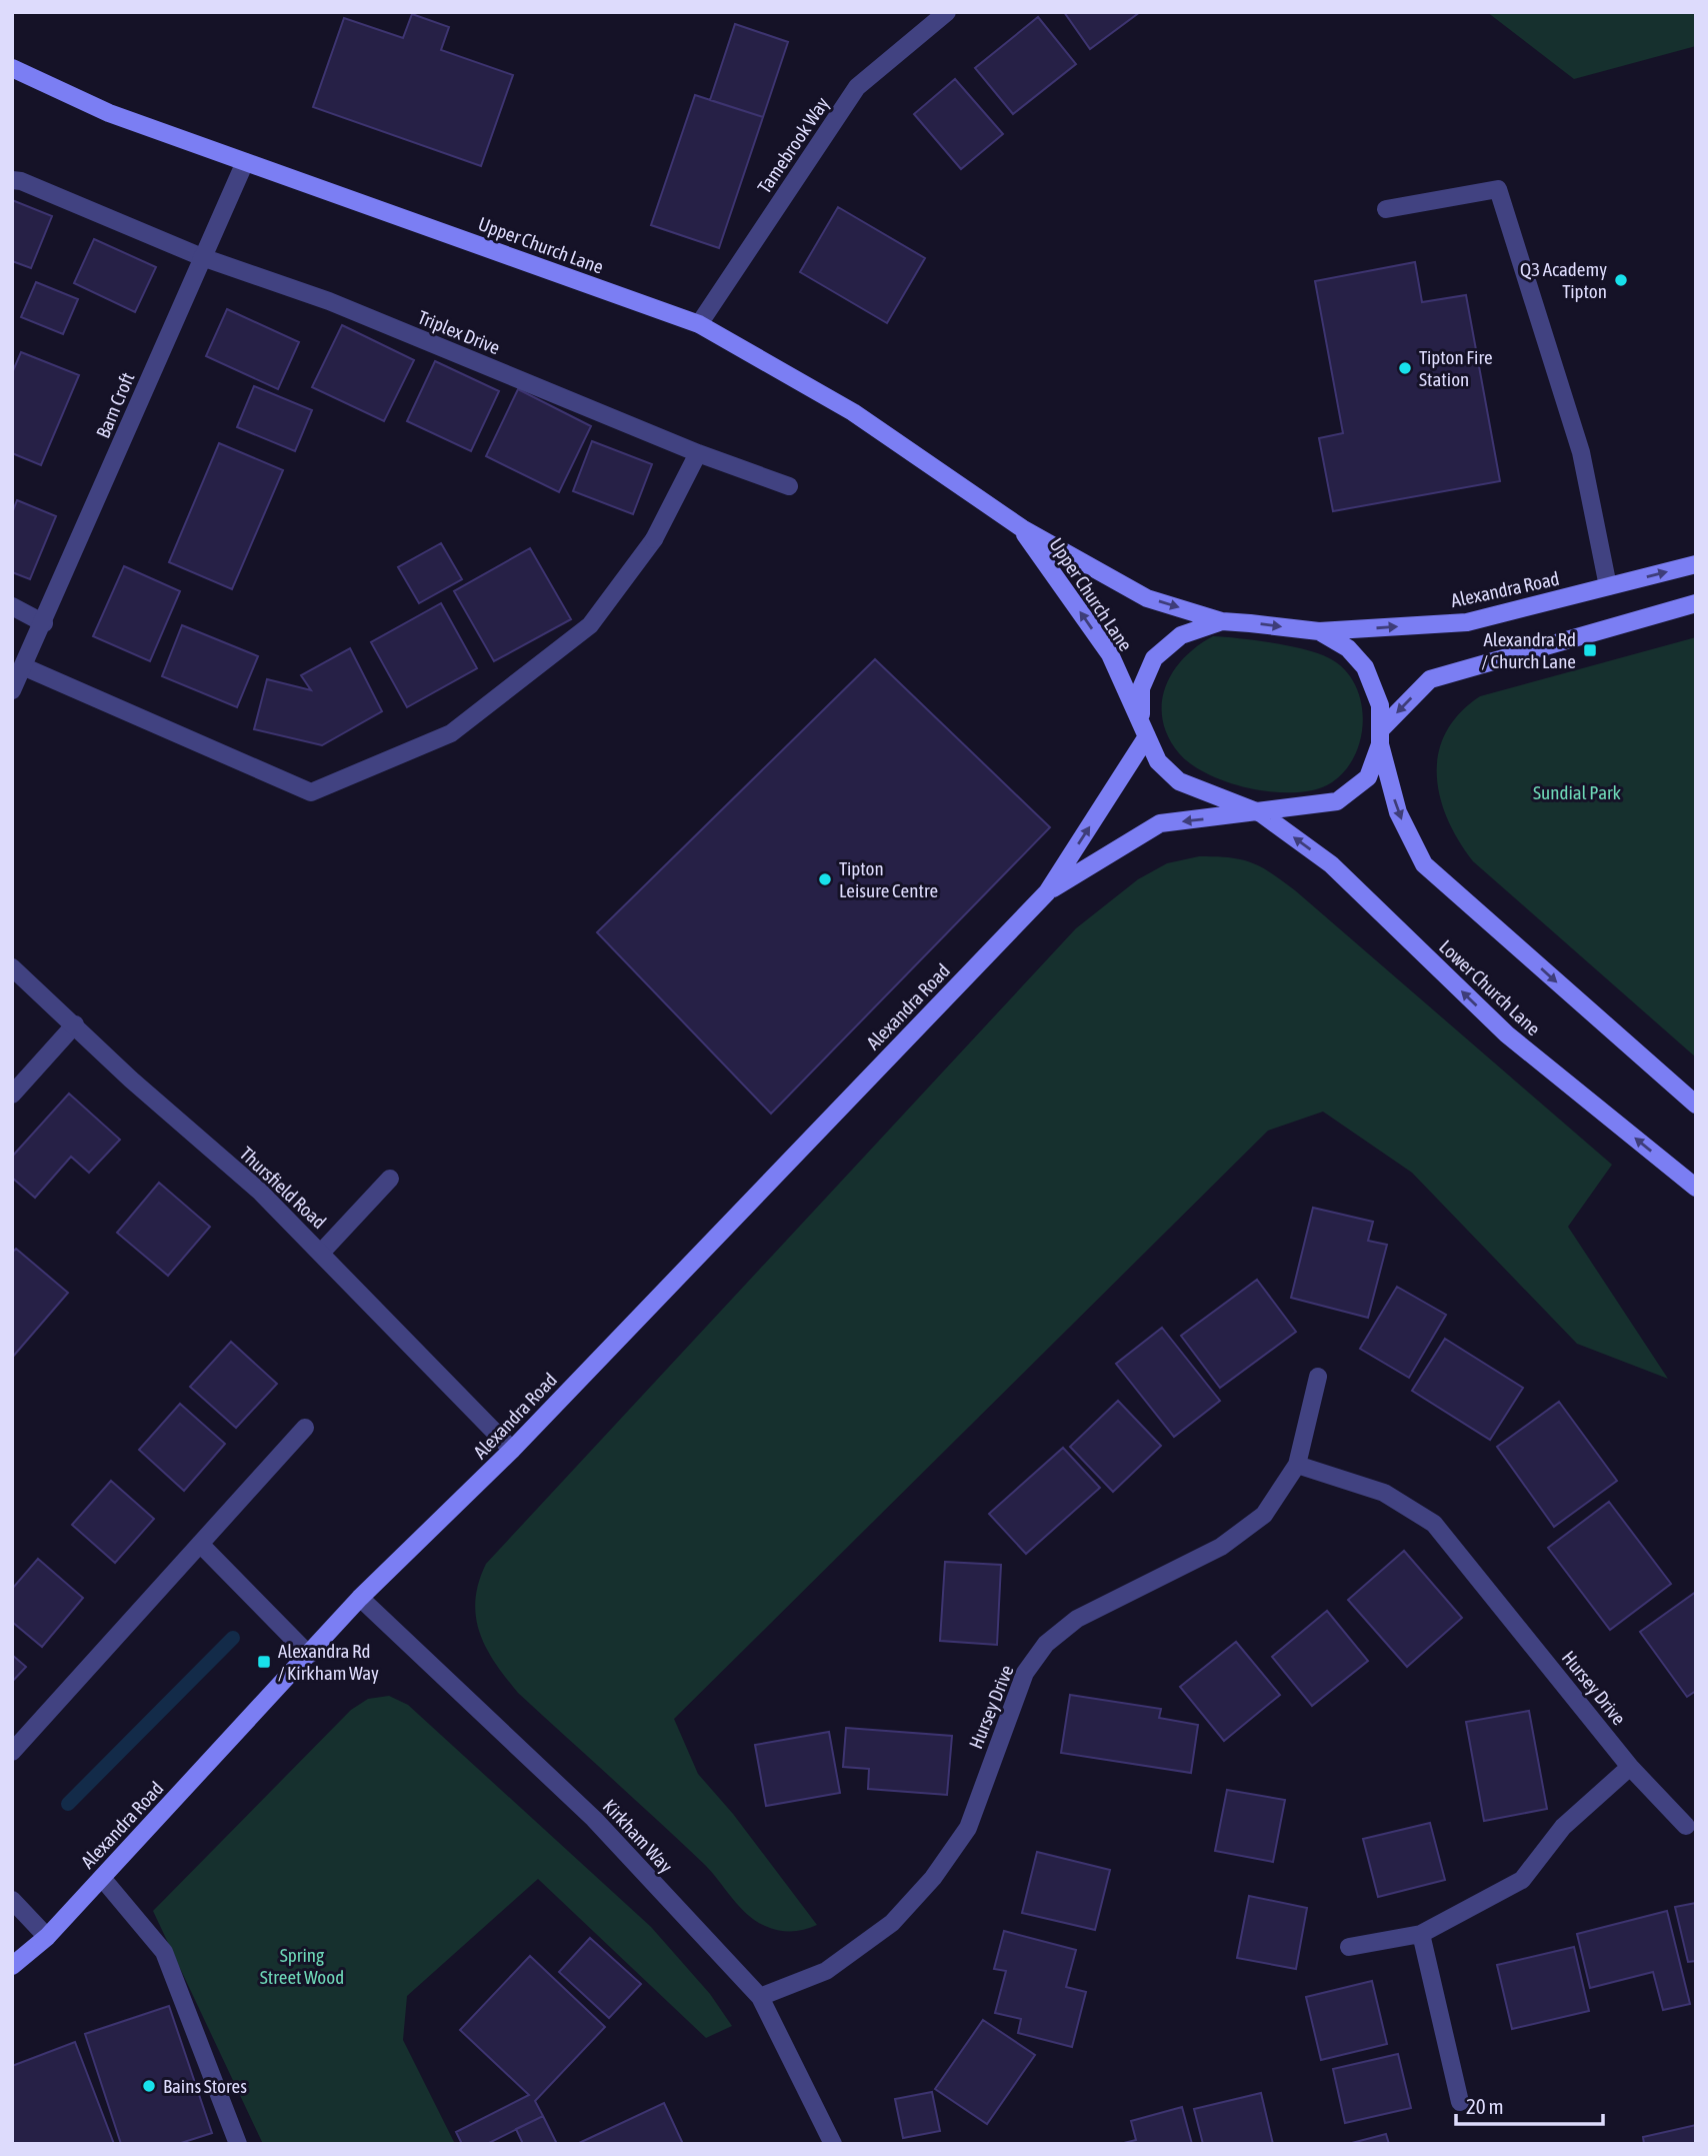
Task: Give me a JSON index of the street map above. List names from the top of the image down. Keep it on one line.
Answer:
{"streets":{"main road":["Upper Church Lane","Alexandra Road","Lower Church Lane"],"street":["Tamebrook Way","Triplex Drive","Barn Croft","Thursfield Road","Hursey Drive","Kirkham Way"]},"crossings":[["Tamebrook Way","Upper Church Lane"],["Upper Church Lane","Barn Croft"],["Upper Church Lane","Alexandra Road"],["Upper Church Lane","Lower Church Lane"],["Triplex Drive","Barn Croft"],["Alexandra Road","Lower Church Lane"],["Alexandra Road","Thursfield Road"],["Alexandra Road","Kirkham Way"],["Hursey Drive","Kirkham Way"]],"parks":["Sundial Park","Spring Street Wood"],"places":{"other":["Q3 Academy Tipton","Tipton Fire Station","Tipton Leisure Centre","Bains Stores"],"transit":["Alexandra Rd / Church Lane","Alexandra Rd / Kirkham Way"]},"scale_bar":"20 m"}
